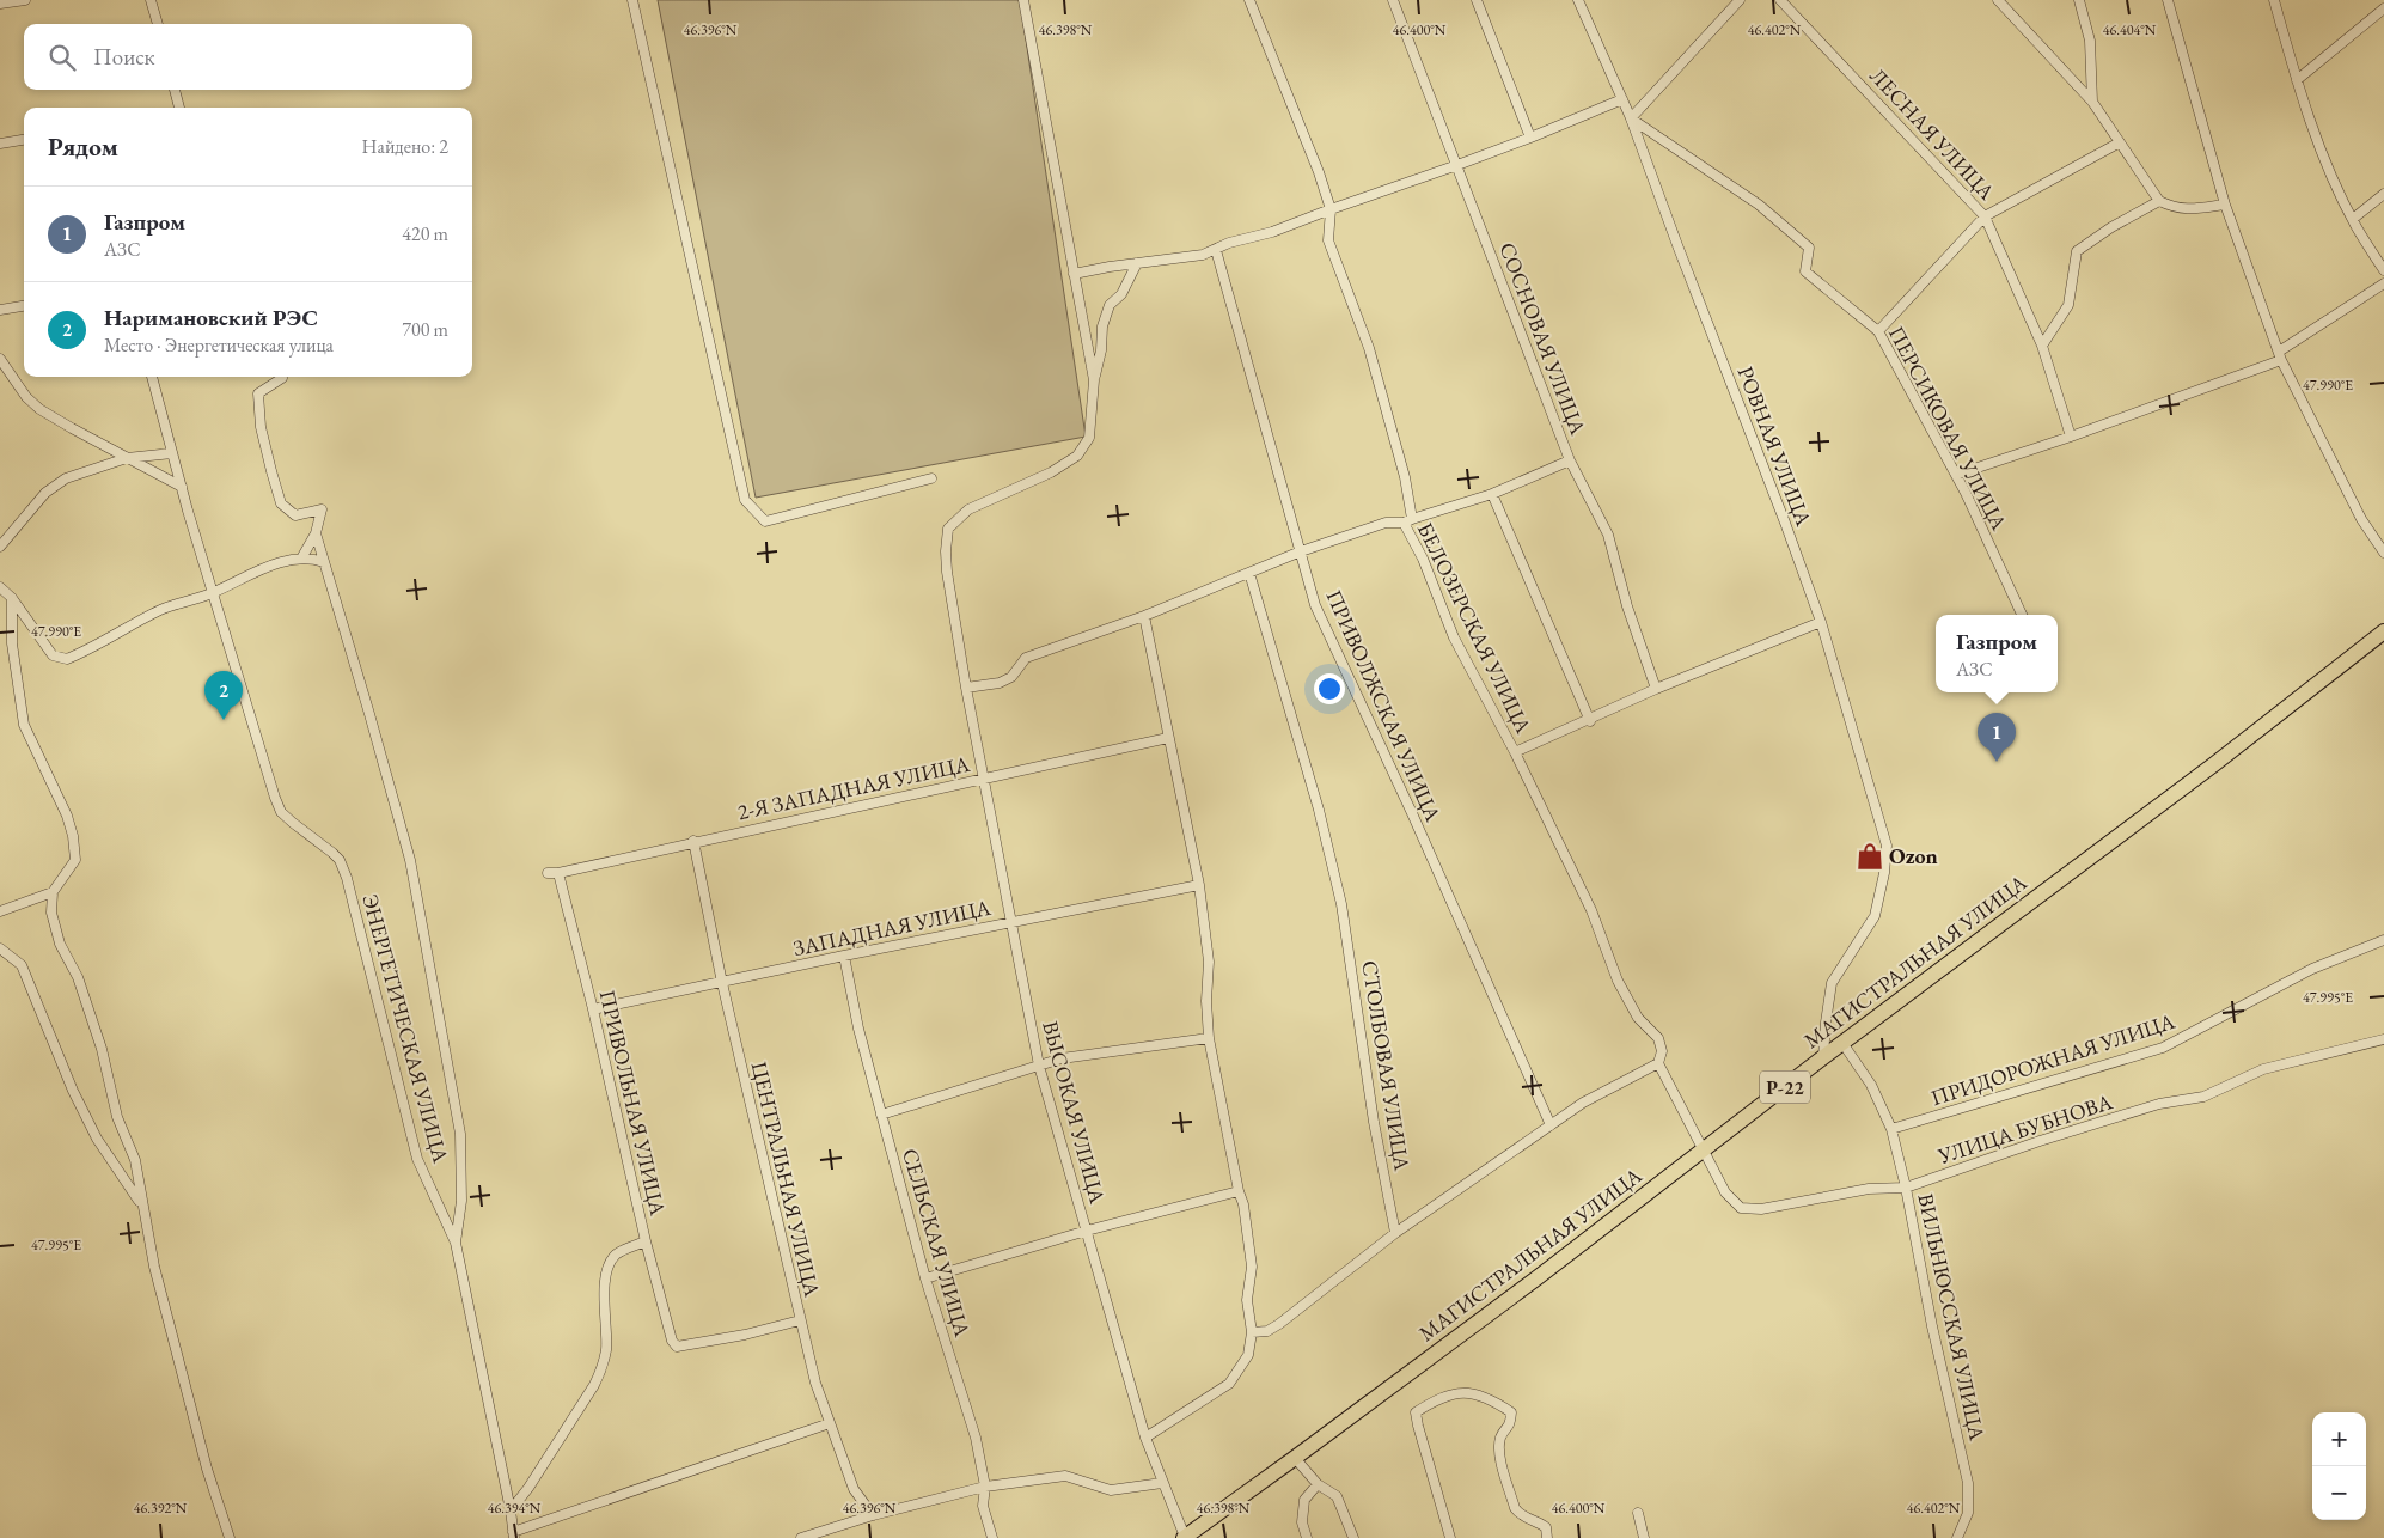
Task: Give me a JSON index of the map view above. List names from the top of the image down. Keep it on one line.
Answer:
{"streets":{"highway":["МАГИСТРАЛЬНАЯ УЛИЦА","Р-22"],"street":["ЛЕСНАЯ УЛИЦА","СОСНОВАЯ УЛИЦА","ПЕРСИКОВАЯ УЛИЦА","РОВНАЯ УЛИЦА","БЕЛОЗЕРСКАЯ УЛИЦА","ПРИВОЛЖСКАЯ УЛИЦА","2-Я ЗАПАДНАЯ УЛИЦА","ЗАПАДНАЯ УЛИЦА","ЭНЕРГЕТИЧЕСКАЯ УЛИЦА","ПРИДОРОЖНАЯ УЛИЦА","СТОЛБОВАЯ УЛИЦА","ПРИВОЛЬНАЯ УЛИЦА","ВЫСОКАЯ УЛИЦА","УЛИЦА БУБНОВА","ЦЕНТРАЛЬНАЯ УЛИЦА","СЕЛЬСКАЯ УЛИЦА","ВИЛЬНЮССКАЯ УЛИЦА"]},"crossings":[["ПЕРСИКОВАЯ УЛИЦА","РОВНАЯ УЛИЦА"],["РОВНАЯ УЛИЦА","МАГИСТРАЛЬНАЯ УЛИЦА"],["БЕЛОЗЕРСКАЯ УЛИЦА","МАГИСТРАЛЬНАЯ УЛИЦА"],["БЕЛОЗЕРСКАЯ УЛИЦА","УЛИЦА БУБНОВА"],["2-Я ЗАПАДНАЯ УЛИЦА","ПРИВОЛЬНАЯ УЛИЦА"],["2-Я ЗАПАДНАЯ УЛИЦА","ВЫСОКАЯ УЛИЦА"],["2-Я ЗАПАДНАЯ УЛИЦА","ЦЕНТРАЛЬНАЯ УЛИЦА"],["ЗАПАДНАЯ УЛИЦА","ПРИВОЛЬНАЯ УЛИЦА"],["ЗАПАДНАЯ УЛИЦА","ВЫСОКАЯ УЛИЦА"],["ЗАПАДНАЯ УЛИЦА","ЦЕНТРАЛЬНАЯ УЛИЦА"],["ЗАПАДНАЯ УЛИЦА","СЕЛЬСКАЯ УЛИЦА"],["МАГИСТРАЛЬНАЯ УЛИЦА","ВЫСОКАЯ УЛИЦА"],["МАГИСТРАЛЬНАЯ УЛИЦА","УЛИЦА БУБНОВА"],["МАГИСТРАЛЬНАЯ УЛИЦА","ВИЛЬНЮССКАЯ УЛИЦА"],["ЭНЕРГЕТИЧЕСКАЯ УЛИЦА","ПРИВОЛЬНАЯ УЛИЦА"],["ПРИДОРОЖНАЯ УЛИЦА","ВИЛЬНЮССКАЯ УЛИЦА"],["УЛИЦА БУБНОВА","ВИЛЬНЮССКАЯ УЛИЦА"]],"places":{"shop":["Ozon"]},"page":{"search":"Поиск","heading":["Рядом","Найдено: 2"],"list":[{"mark":"1","name":"Газпром","note":"АЗС","value":"420 m"},{"mark":"2","name":"Наримановский РЭС","note":"Место · Энергетическая улица","value":"700 m"}],"popup":["Газпром","АЗС"],"pins":["2","1"],"map_buttons":["+","−"]},"coordinates":["46.396°N","46.398°N","46.400°N","46.402°N","46.404°N","47.990°E","47.995°E","46.392°N","46.394°N"]}
